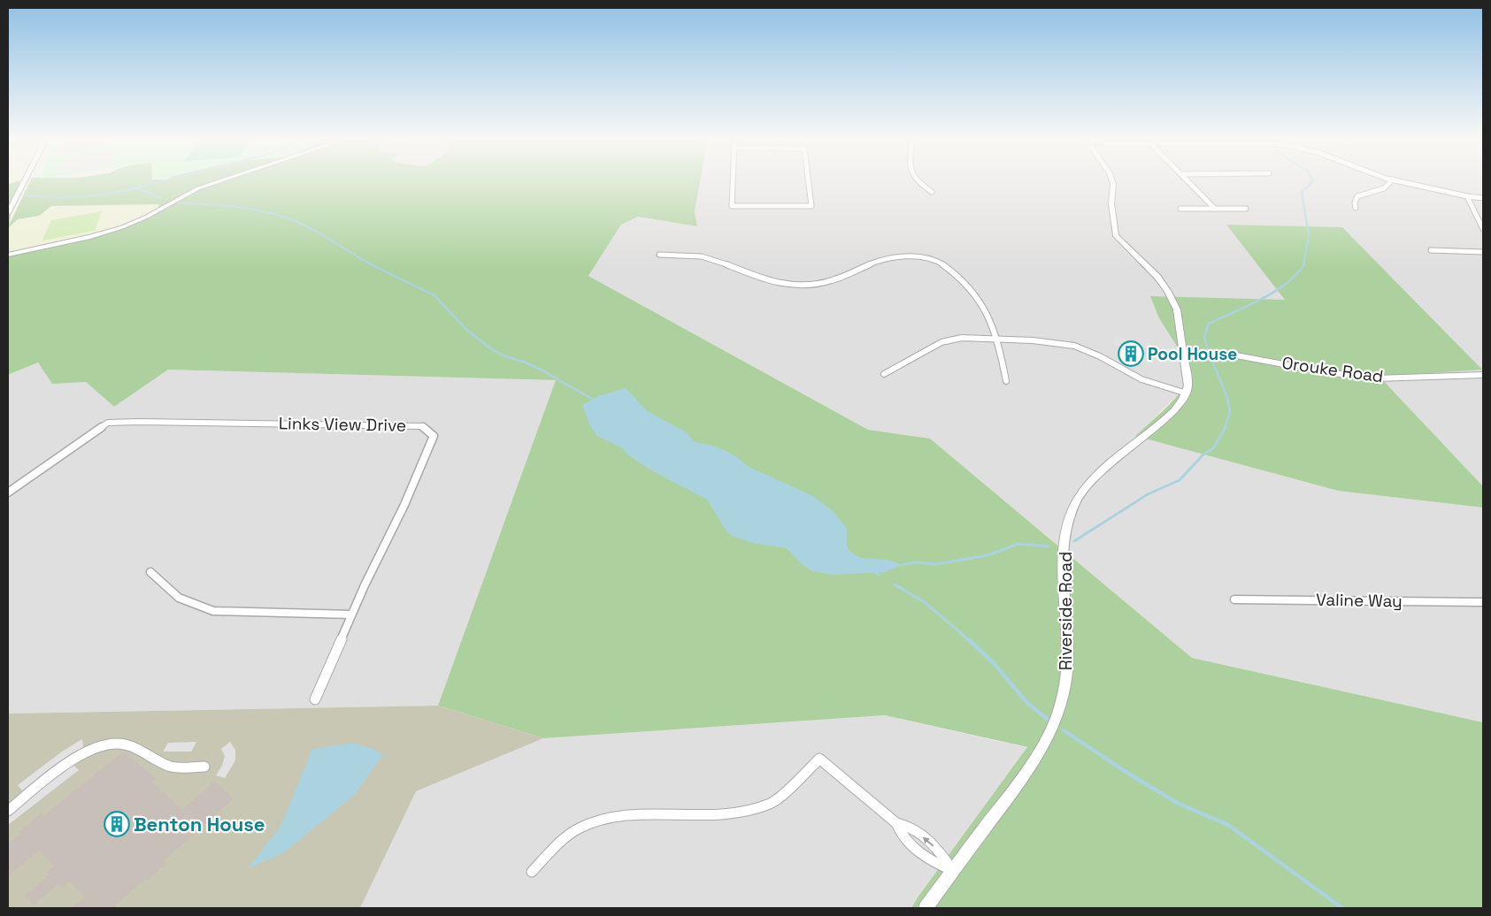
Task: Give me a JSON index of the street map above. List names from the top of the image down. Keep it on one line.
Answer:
{"streets":{"street":["Orouke Road","Links View Drive","Valine Way","Riverside Road"]},"places":{"building":["Pool House","Benton House"]}}
